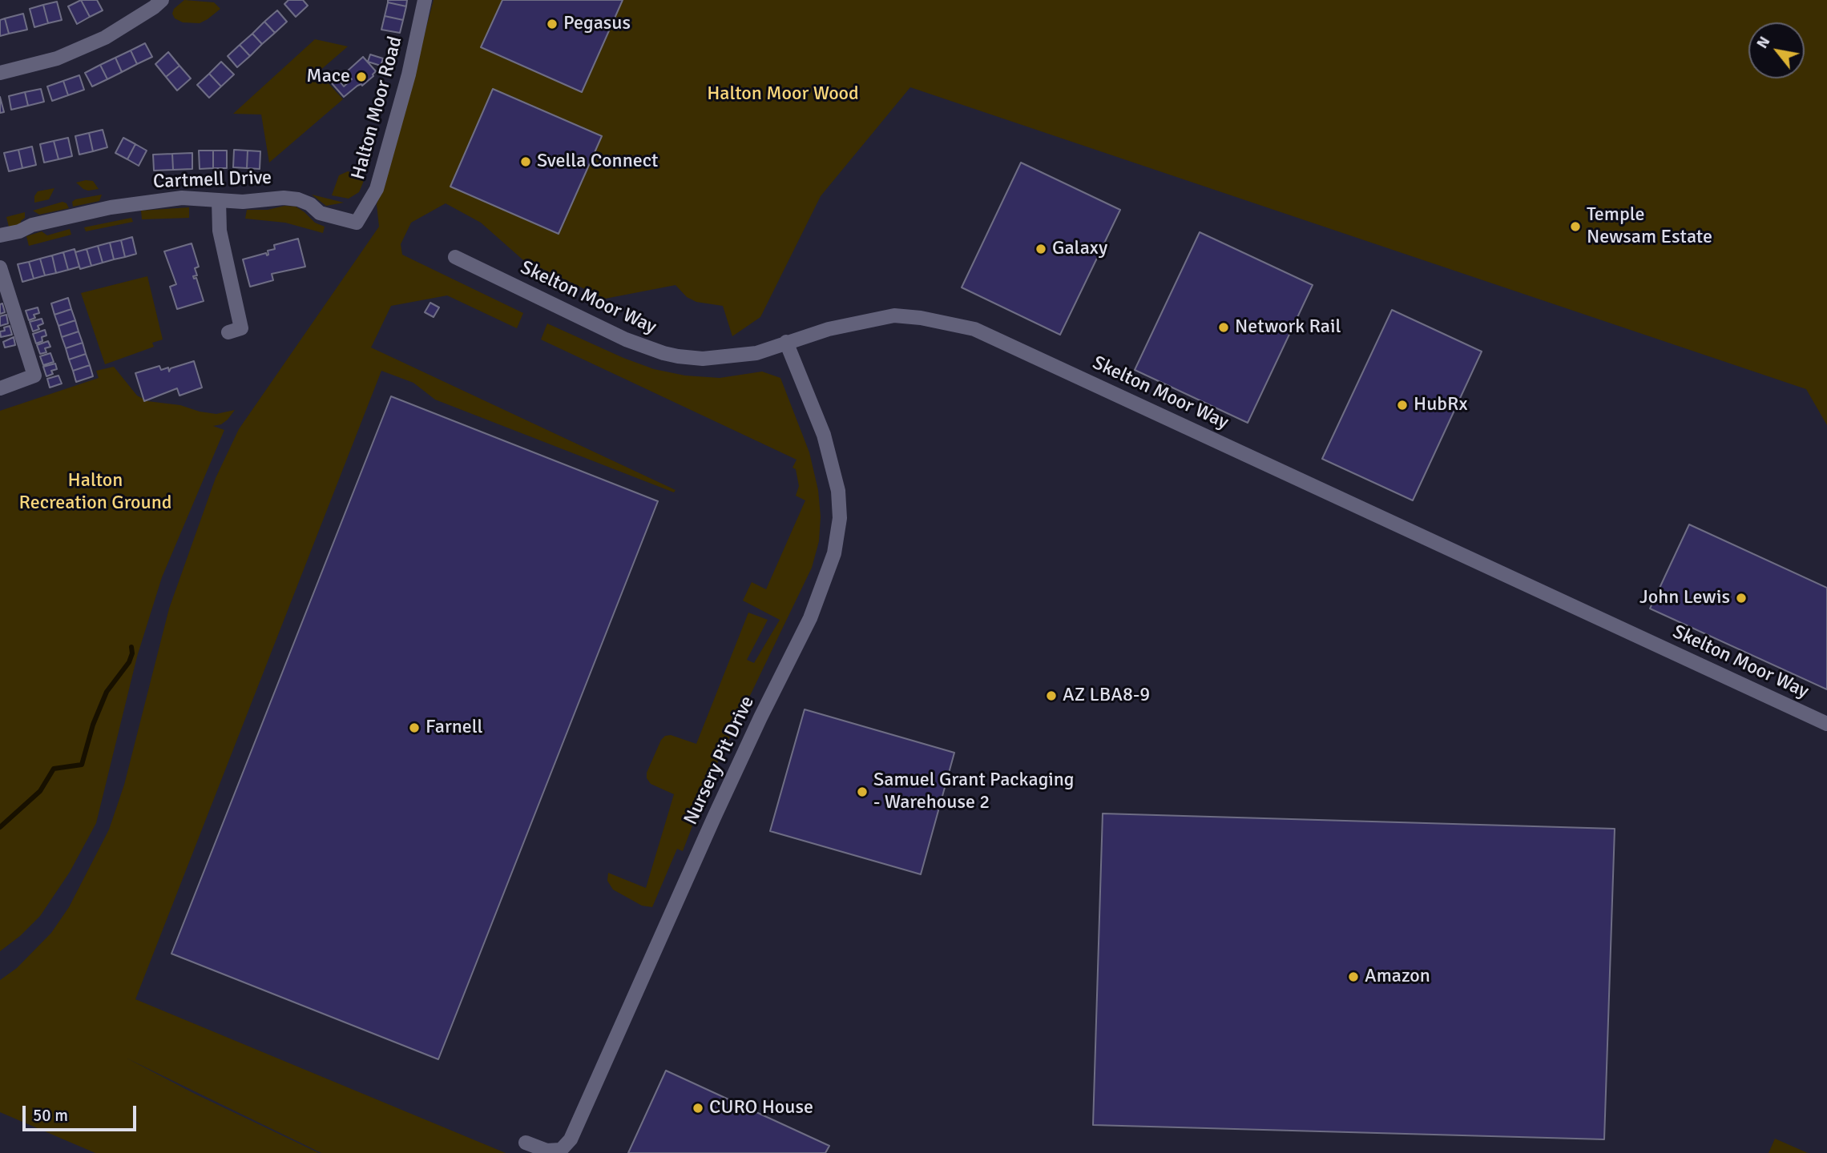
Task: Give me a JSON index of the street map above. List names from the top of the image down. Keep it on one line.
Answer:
{"streets":{"street":["Halton Moor Road","Cartmell Drive","Skelton Moor Way","Nursery Pit Drive"]},"crossings":[["Halton Moor Road","Cartmell Drive"],["Skelton Moor Way","Nursery Pit Drive"]],"parks":["Halton Moor Wood","Halton Recreation Ground"],"places":["Pegasus","Mace","Svella Connect","Temple Newsam Estate","Galaxy","Network Rail","HubRx","John Lewis","AZ LBA8-9","Farnell","Samuel Grant Packaging - Warehouse 2","Amazon","CURO House"],"scale_bar":"50 m","north":"top left"}
